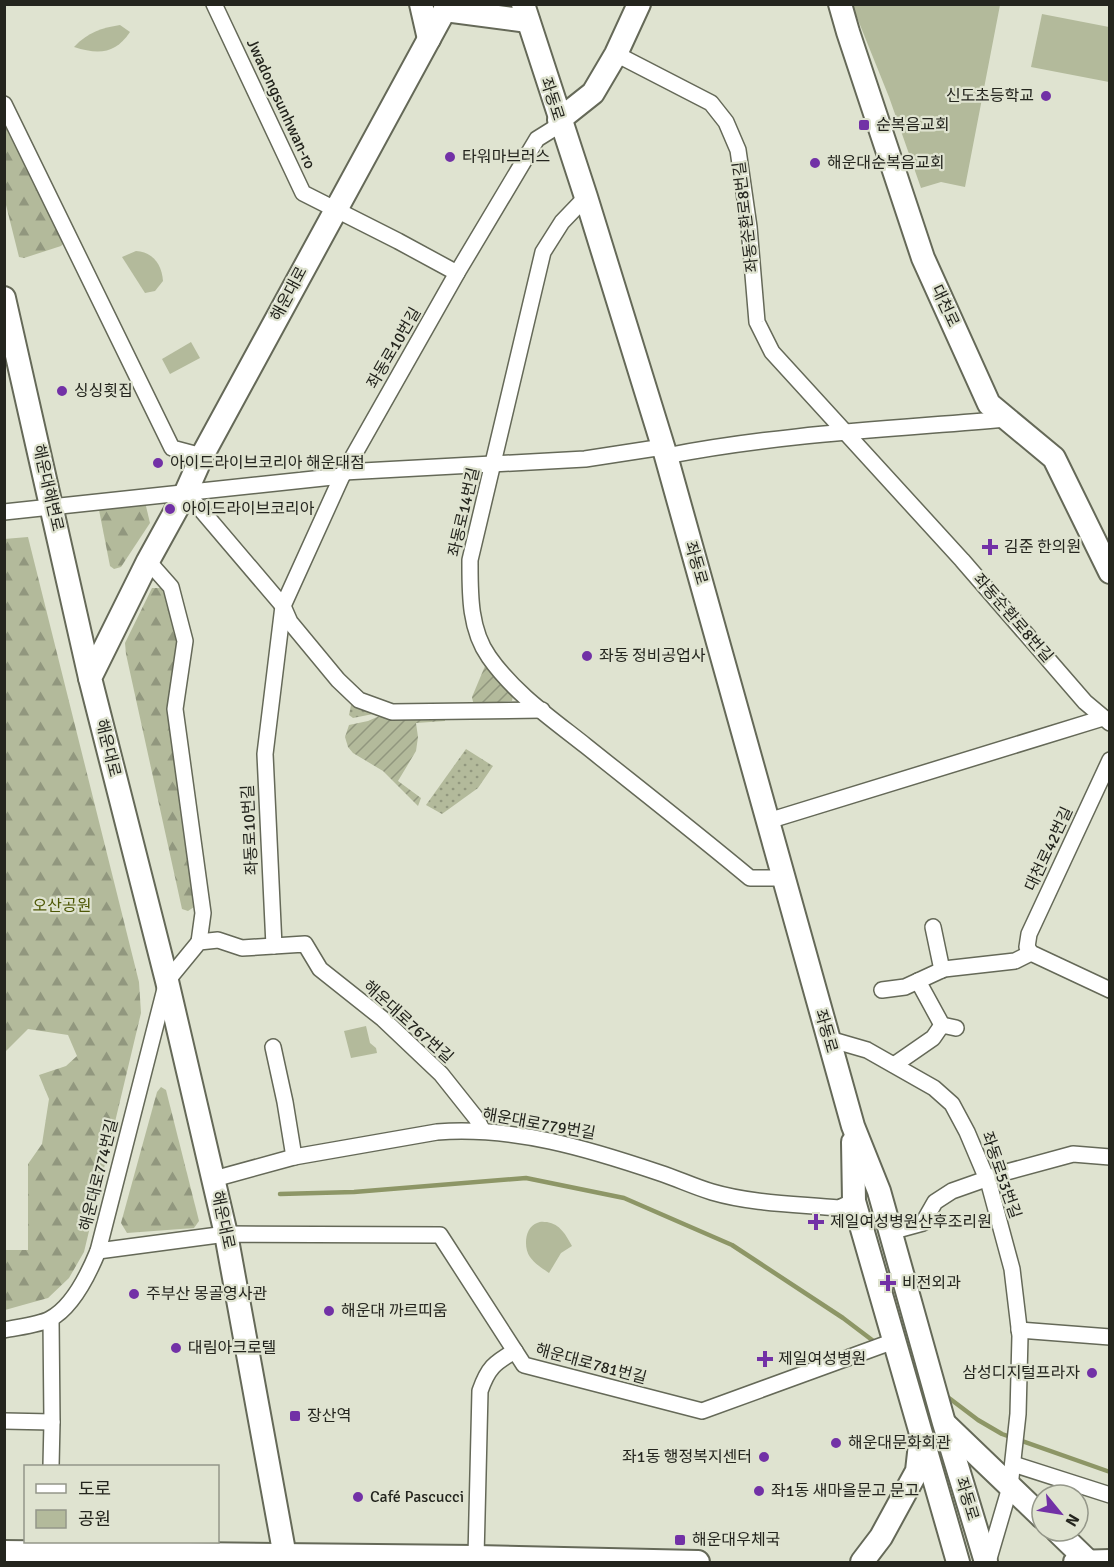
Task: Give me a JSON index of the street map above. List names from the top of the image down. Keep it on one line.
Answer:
{"streets":{"main road":["좌동로","해운대로","대천로","해운대해변로"],"street":["Jwadongsunhwan-ro","좌동순환로8번길","좌동로10번길","좌동로14번길","대천로42번길","해운대로767번길","해운대로779번길","해운대로774번길","좌동로53번길","해운대로781번길"]},"crossings":[["좌동로","좌동로10번길"],["좌동로","좌동로14번길"],["좌동로","해운대로779번길"],["좌동로","좌동로53번길"],["좌동로","해운대로781번길"],["Jwadongsunhwan-ro","해운대로"],["Jwadongsunhwan-ro","좌동로10번길"],["해운대로","해운대해변로"],["해운대로","해운대로779번길"],["해운대로","해운대로774번길"],["해운대로","해운대로781번길"],["좌동로10번길","해운대로767번길"],["해운대로767번길","해운대로779번길"]],"parks":["오산공원"],"places":{"other":["신도초등학교","타워마브러스","해운대순복음교회","싱싱횟집","아이드라이브코리아 해운대점","아이드라이브코리아","좌동 정비공업사","주부산 몽골영사관","해운대 까르띠움","대림아크로텔","삼성디지털프라자","해운대문화회관","좌1동 행정복지센터","좌1동 새마을문고 문고","Café Pascucci"],"transit":["순복음교회","장산역","해운대우체국"],"health":["김준 한의원","제일여성병원산후조리원","비전외과","제일여성병원"]},"legend":["도로","공원"],"north":"bottom right"}
